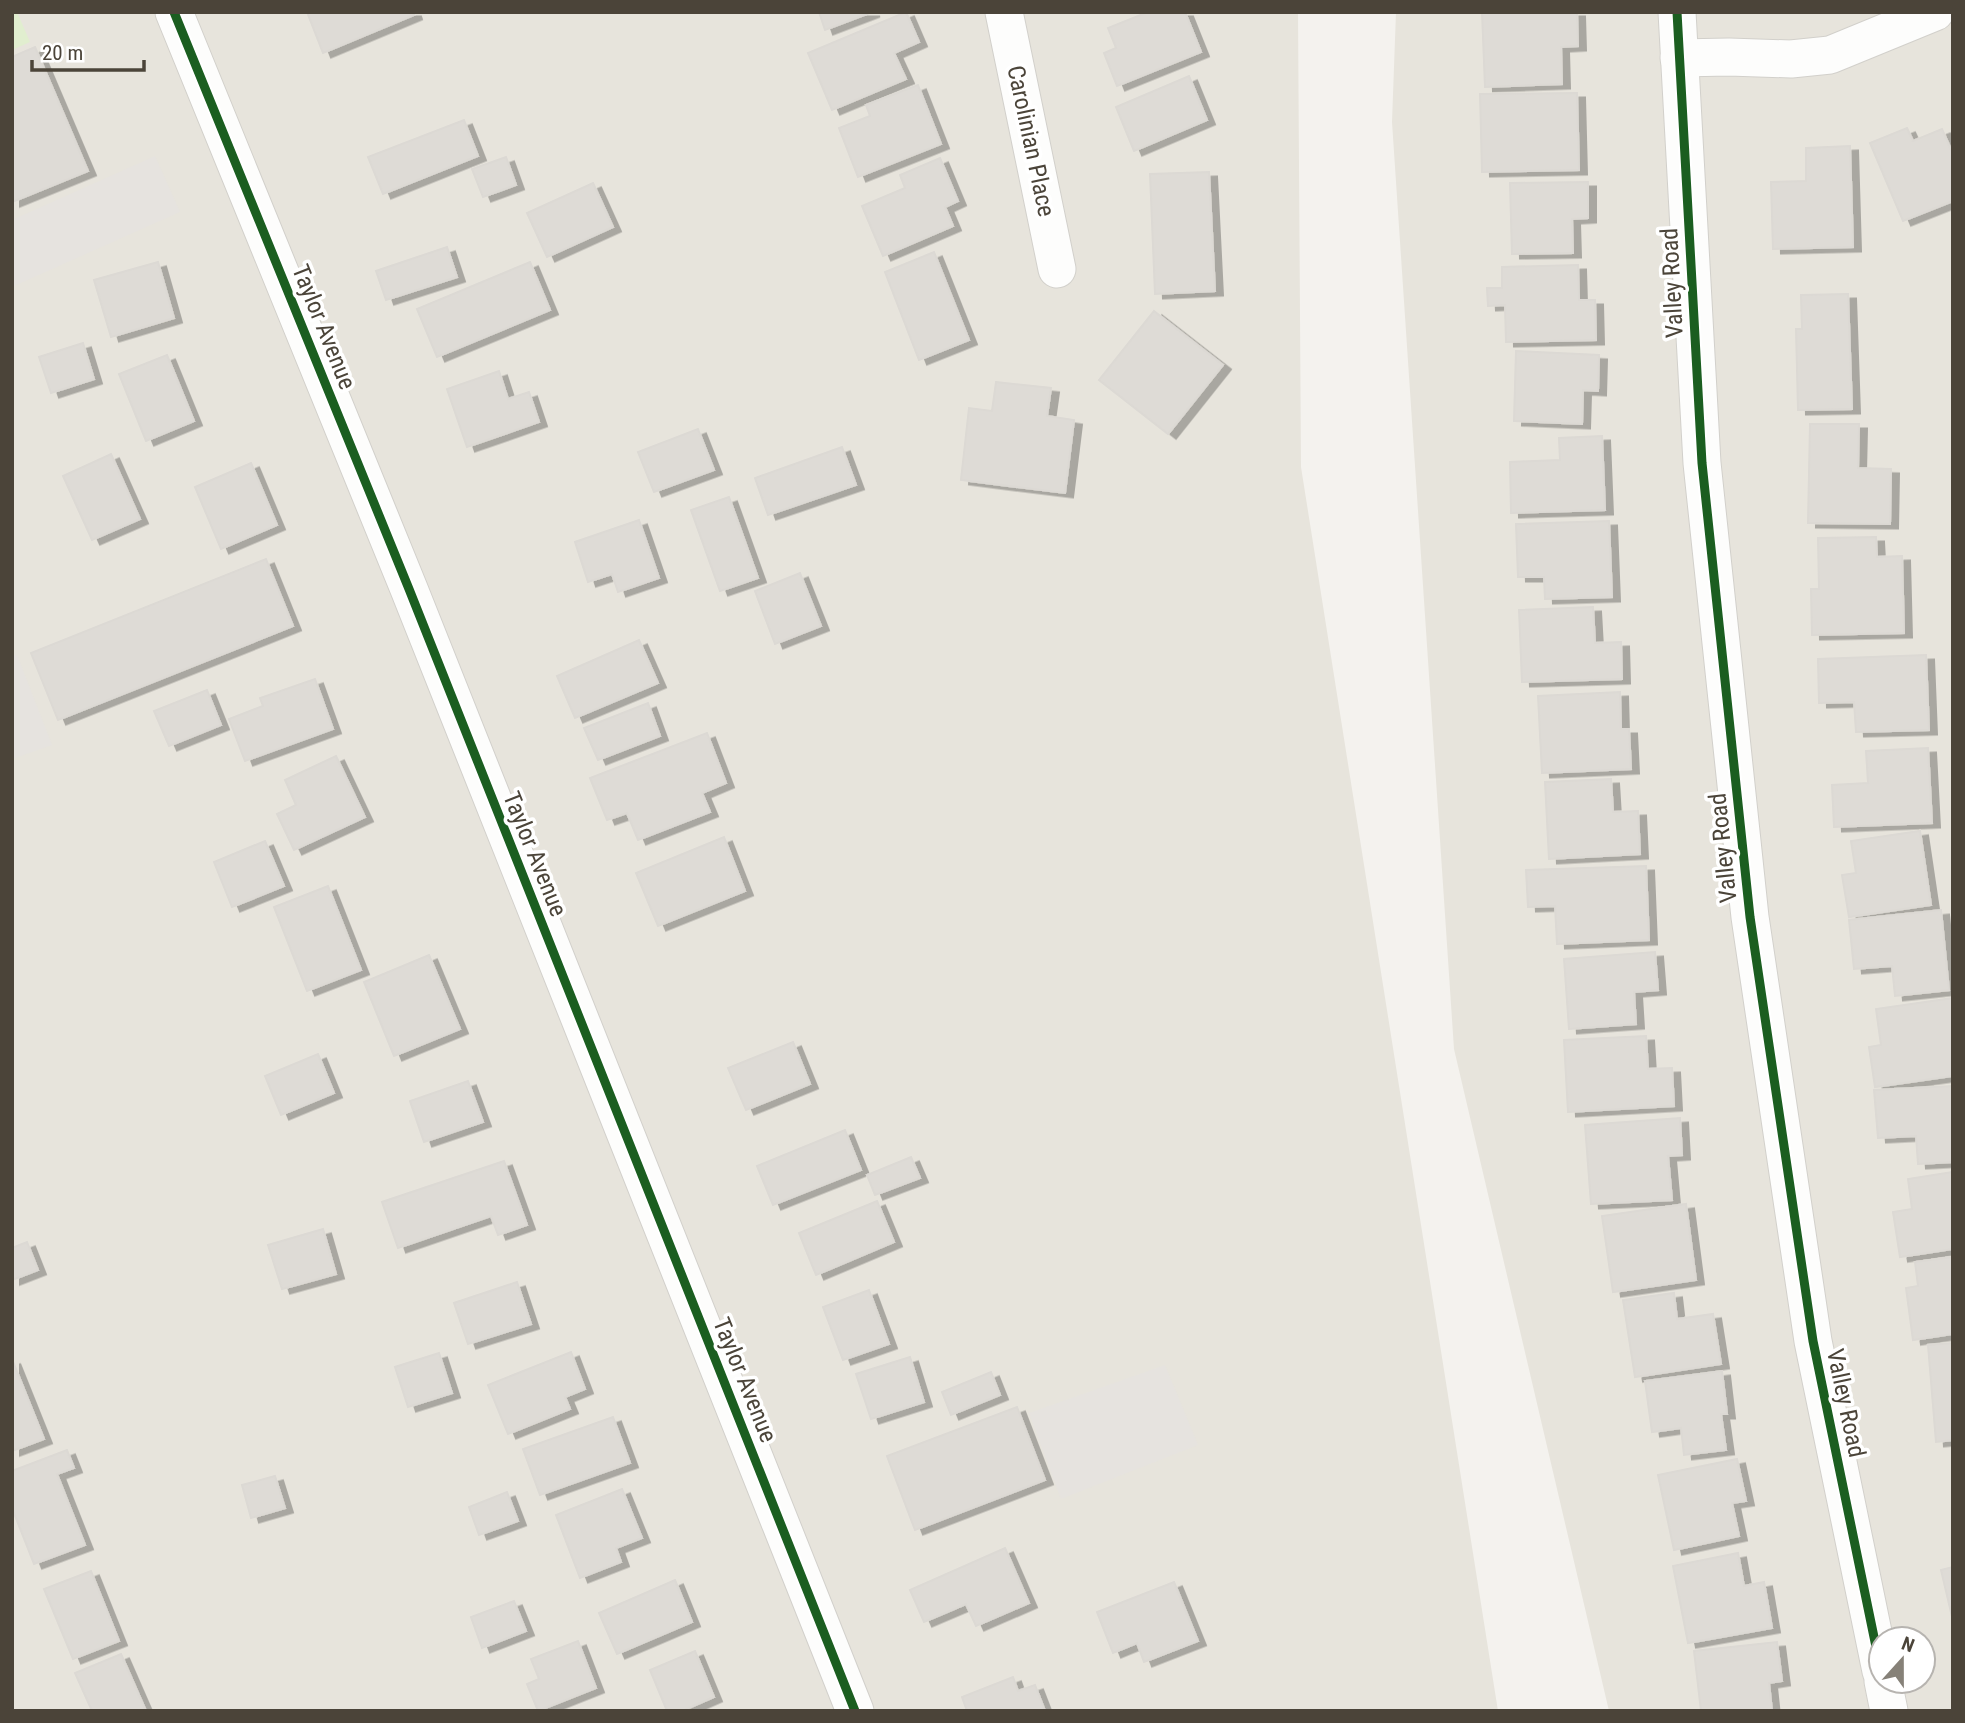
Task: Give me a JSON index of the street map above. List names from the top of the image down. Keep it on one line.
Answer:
{"streets":{"street":["Carolinian Place","Valley Road","Taylor Avenue"]},"scale_bar":"20 m","north":"top"}
